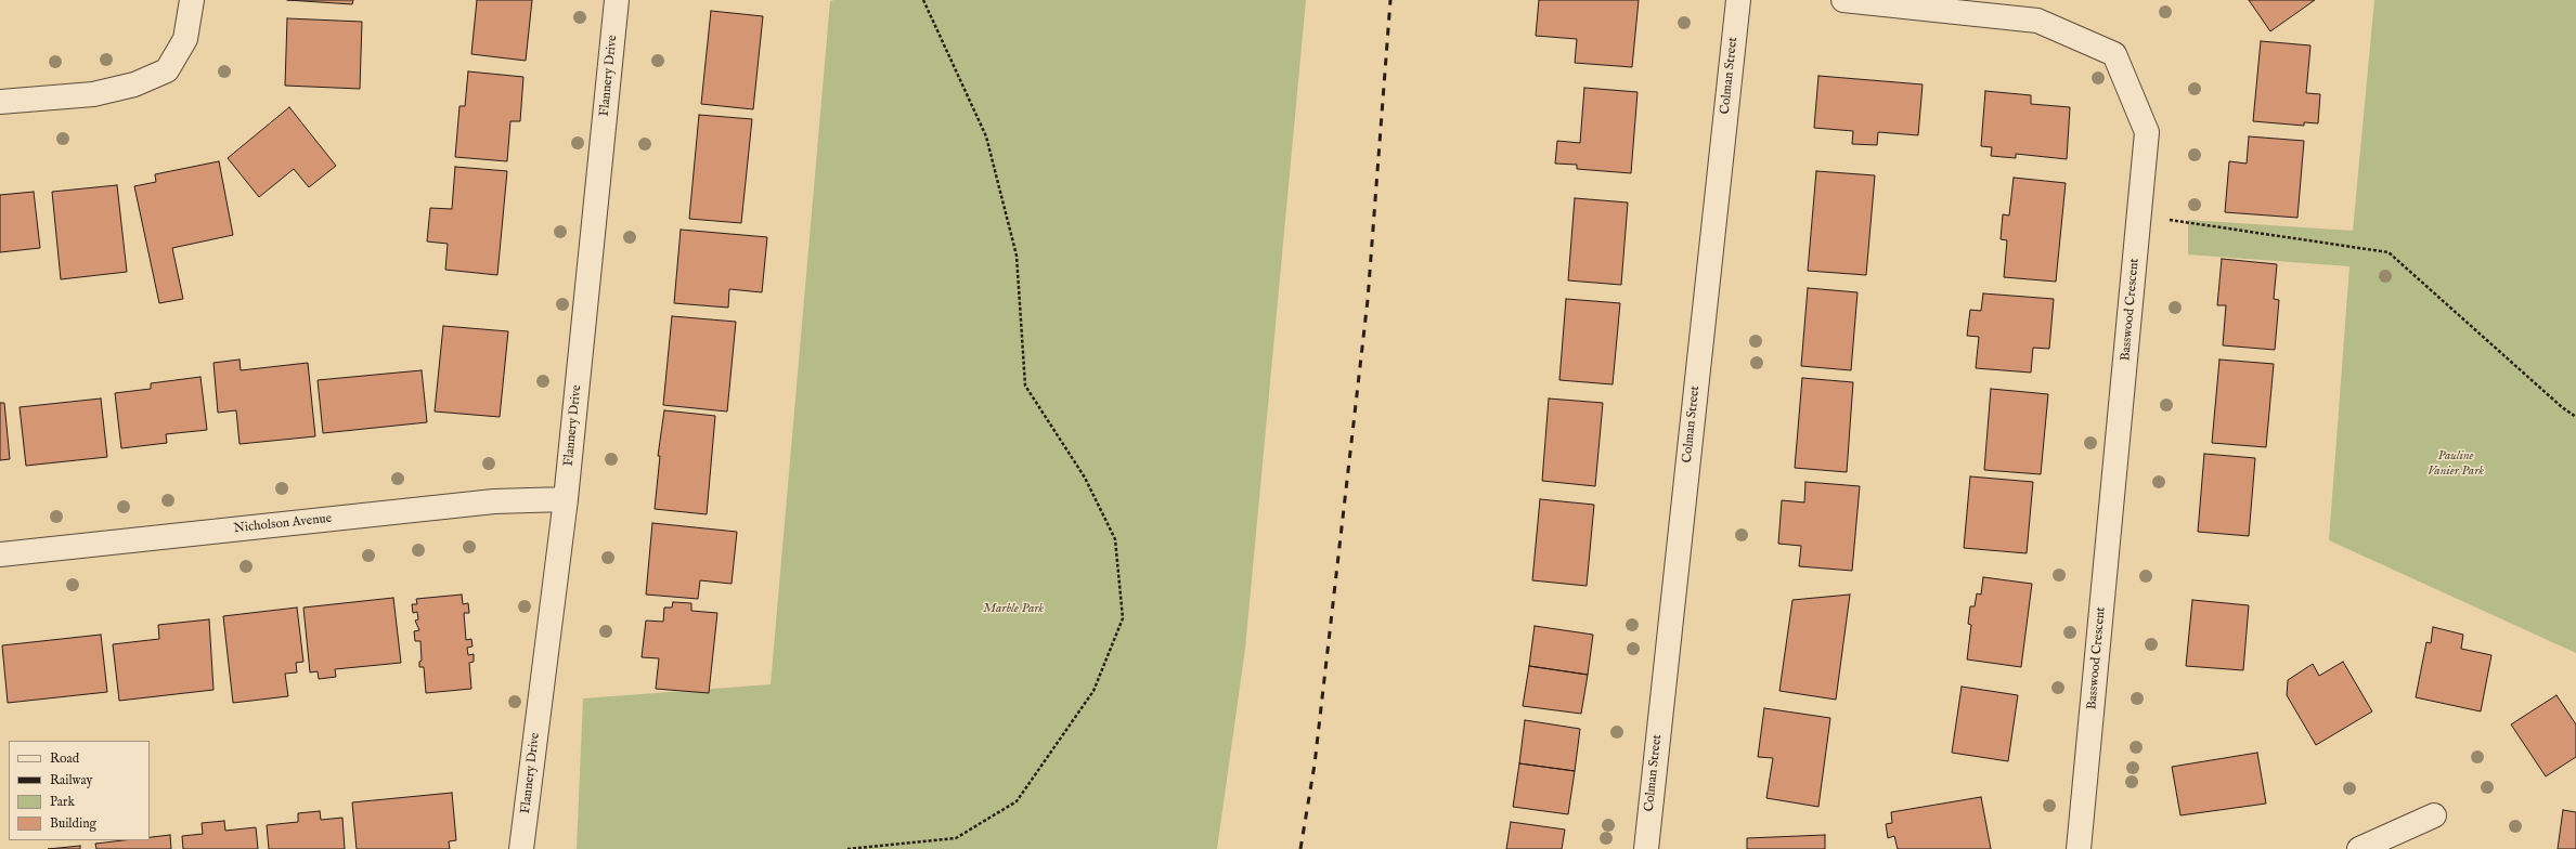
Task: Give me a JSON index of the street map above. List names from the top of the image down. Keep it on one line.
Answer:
{"streets":{"street":["Flannery Drive","Colman Street","Basswood Crescent","Nicholson Avenue"]},"crossings":[["Flannery Drive","Nicholson Avenue"]],"parks":["Pauline Vanier Park","Marble Park"],"legend":["Road","Railway","Park","Building"]}
